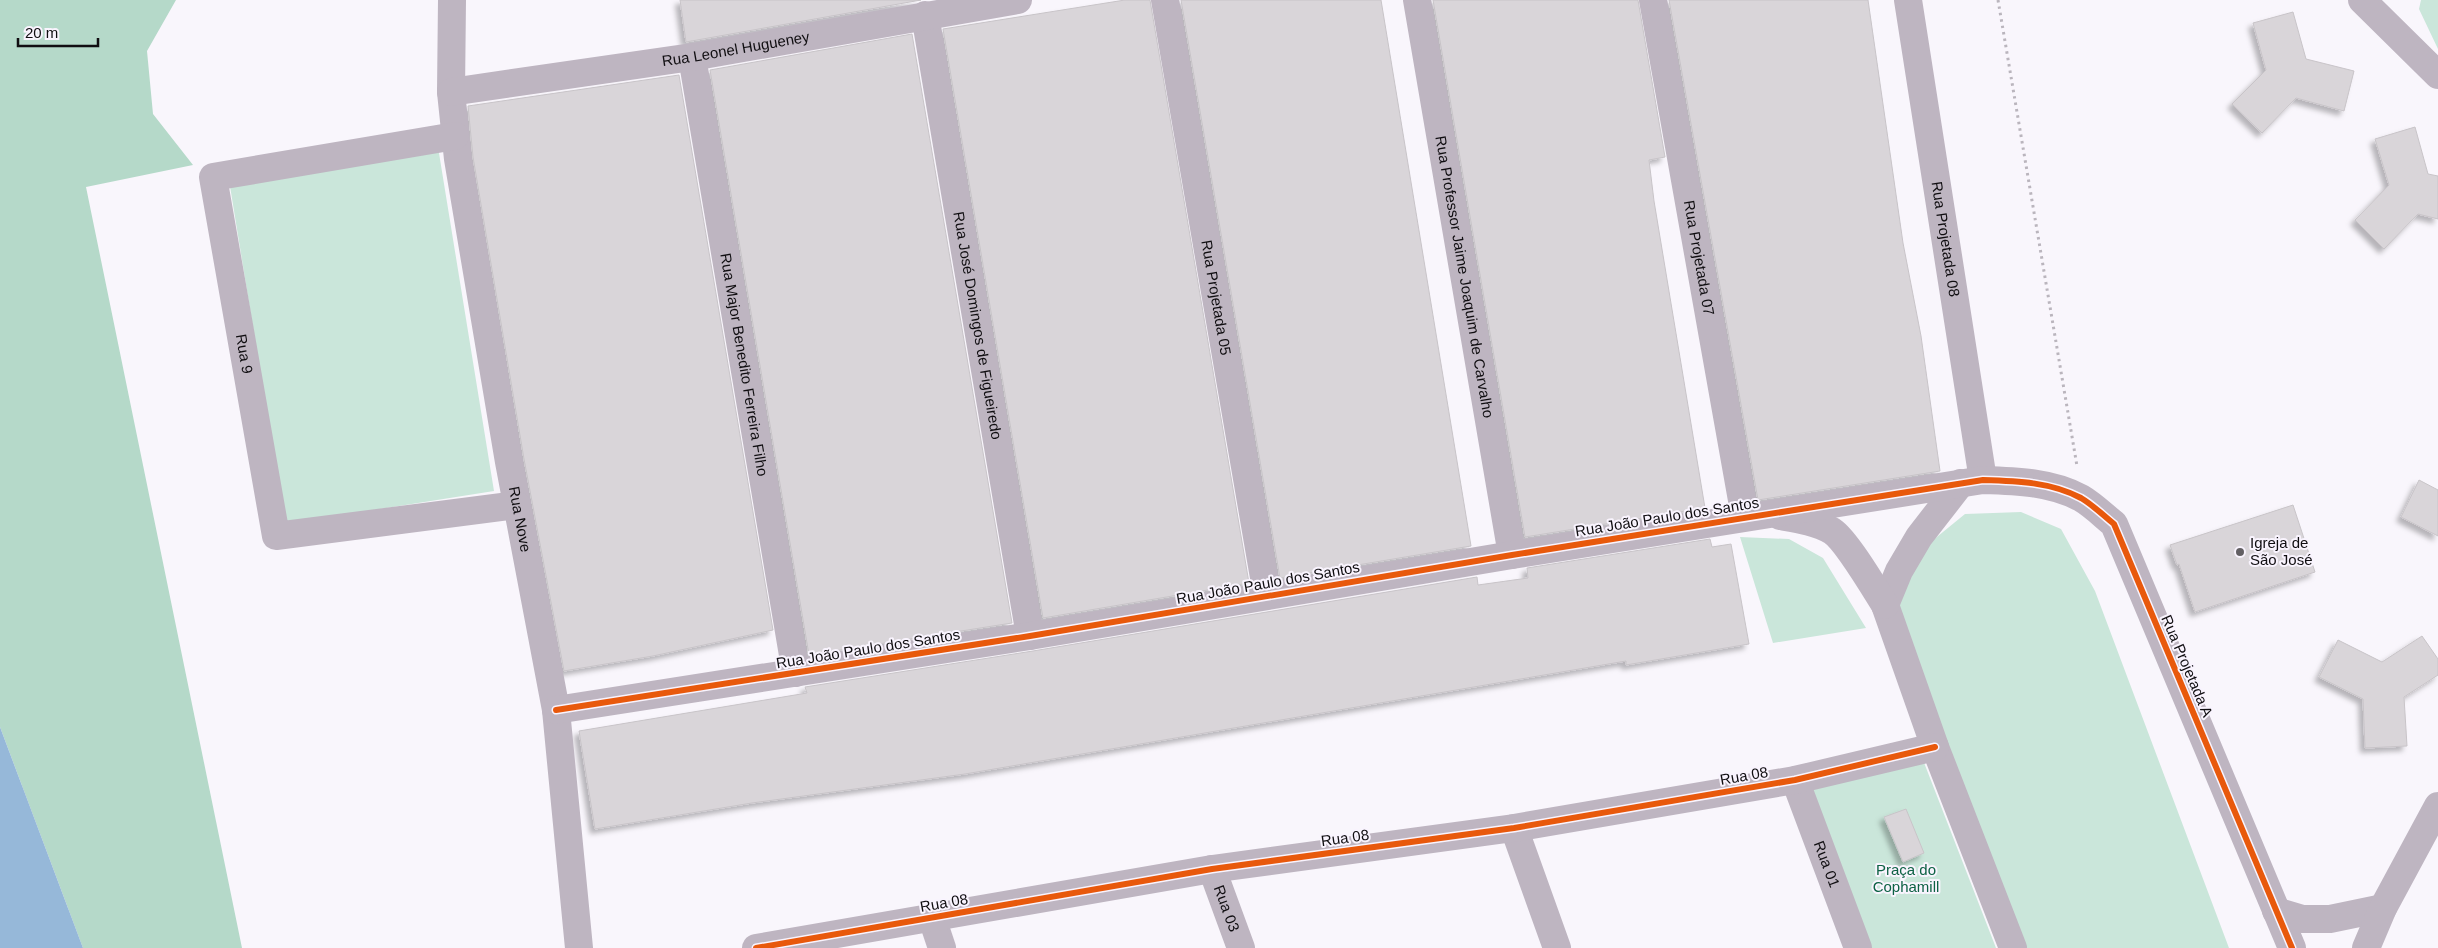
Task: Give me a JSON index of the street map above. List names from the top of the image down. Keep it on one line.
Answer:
{"streets":{"street":["Rua Leonel Hugueney","Rua Projetada 08","Rua Projetada 07","Rua Professor Jaime Joaquim de Carvalho","Rua Projetada 05","Rua José Domingos de Figueiredo","Rua 9","Rua Major Benedito Ferreira Filho","Rua João Paulo dos Santos","Rua Nove","Rua Projetada A","Rua 08","Rua 01","Rua 03"]},"crossings":[["Rua Leonel Hugueney","Rua José Domingos de Figueiredo"],["Rua Leonel Hugueney","Rua Major Benedito Ferreira Filho"],["Rua Leonel Hugueney","Rua Nove"],["Rua Projetada 08","Rua João Paulo dos Santos"],["Rua Projetada 08","Rua Projetada A"],["Rua Projetada 07","Rua João Paulo dos Santos"],["Rua Professor Jaime Joaquim de Carvalho","Rua João Paulo dos Santos"],["Rua Projetada 05","Rua João Paulo dos Santos"],["Rua José Domingos de Figueiredo","Rua João Paulo dos Santos"],["Rua 9","Rua Nove"],["Rua Major Benedito Ferreira Filho","Rua João Paulo dos Santos"],["Rua João Paulo dos Santos","Rua Nove"],["Rua João Paulo dos Santos","Rua Projetada A"],["Rua 08","Rua 01"],["Rua 08","Rua 03"]],"parks":["Praça do Cophamill"],"places":["Igreja de São José"],"scale_bar":"20 m"}
